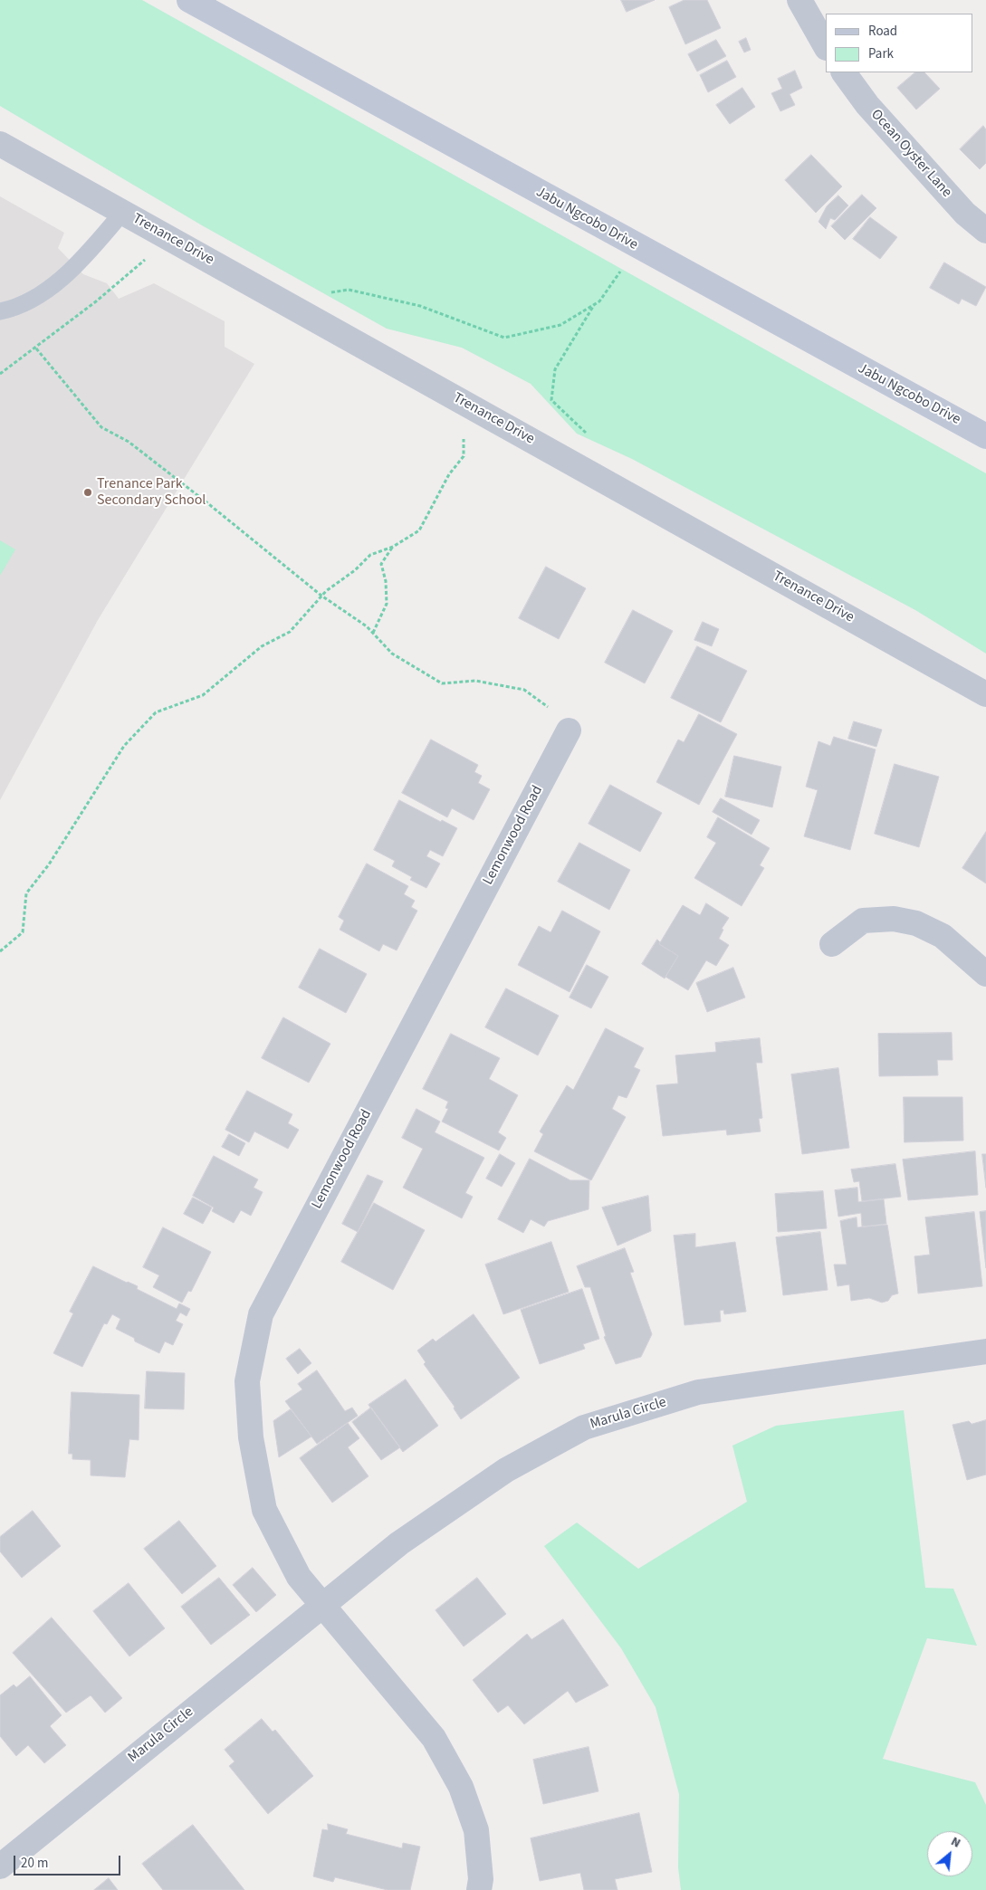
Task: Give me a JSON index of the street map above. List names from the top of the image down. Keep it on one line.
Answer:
{"streets":{"main road":["Jabu Ngcobo Drive"],"street":["Ocean Oyster Lane","Trenance Drive","Lemonwood Road","Marula Circle"]},"crossings":[["Lemonwood Road","Marula Circle"]],"places":["Trenance Park Secondary School"],"legend":["Road","Park"],"scale_bar":"20 m","north":"top right"}
